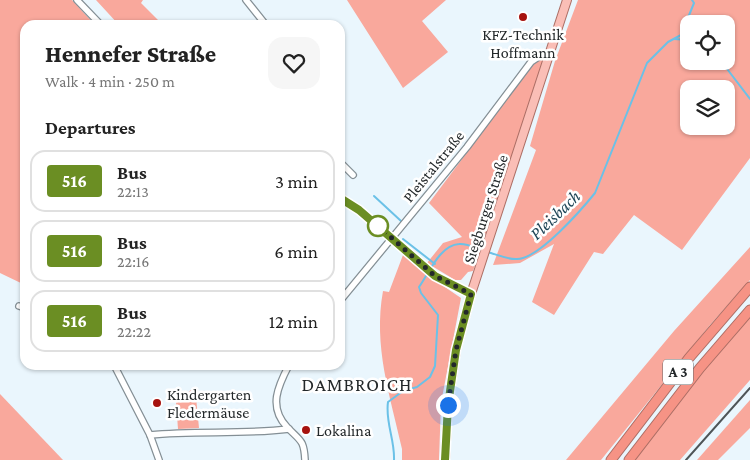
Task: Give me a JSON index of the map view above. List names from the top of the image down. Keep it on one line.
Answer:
{"streets":{"highway":["A 3"],"main road":["Siegburger Straße"],"street":["Pleistalstraße"]},"crossings":[["Pleistalstraße","Siegburger Straße"]],"districts":["DAMBROICH"],"water":["Pleisbach"],"places":["KFZ-Technik Hoffmann","Kindergarten Fledermäuse","Lokalina"],"lines":["bus line 516"],"page":{"heading":[["Hennefer Straße","Walk · 4 min · 250 m"],"Departures"],"list":[{"mark":"516","name":"Bus","note":"22:13","value":"3 min"},{"mark":"516","name":"Bus","note":"22:16","value":"6 min"},{"mark":"516","name":"Bus","note":"22:22","value":"12 min"}]}}
